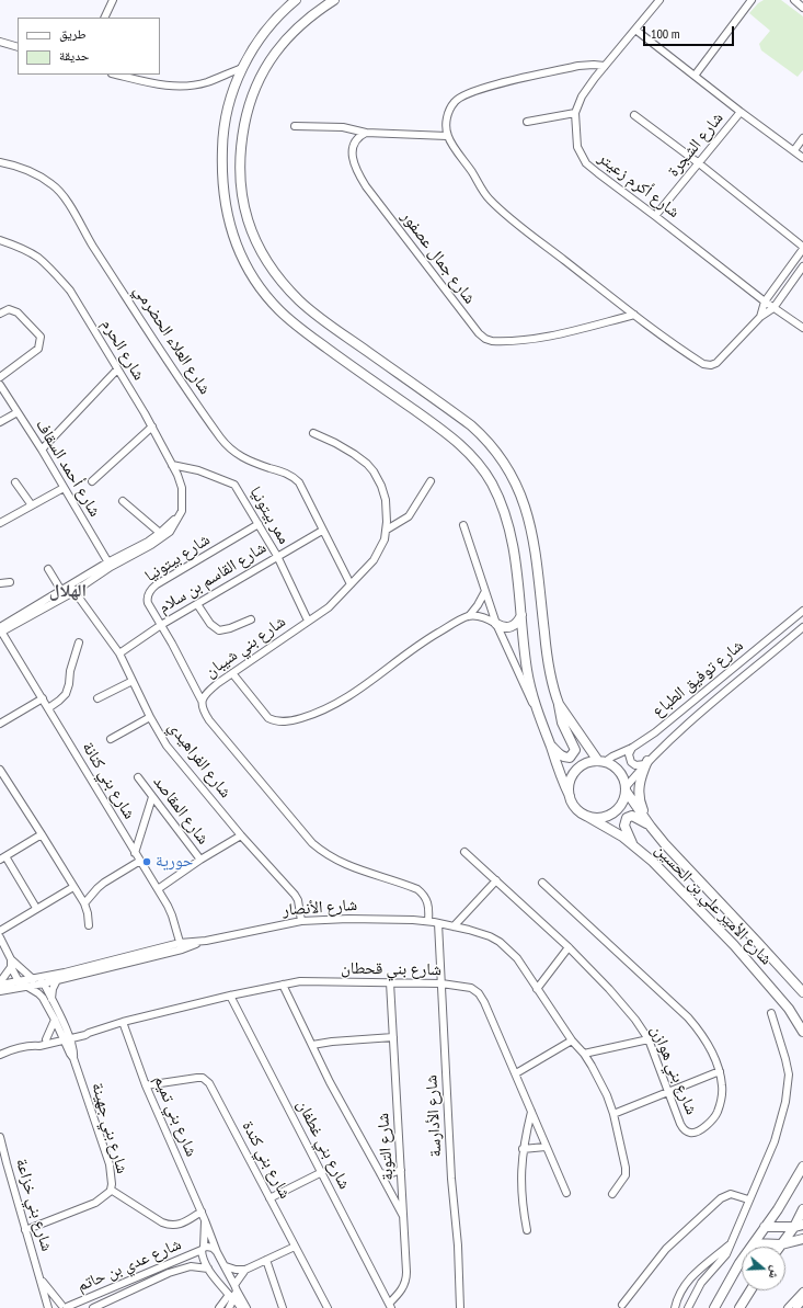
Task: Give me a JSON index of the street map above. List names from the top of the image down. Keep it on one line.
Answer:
{"streets":{"main road":["شارع الأمير علي بن الحسين"],"street":["شارع الشجرة","شارع أكرم زعيتر","شارع جمال عصفور","شارع العلاء الحضرمي","شارع الحرم","شارع أحمد السقاف","ممر بيتونيا","شارع بيتونيا","شارع القاسم بن سلام","شارع بني شيبان","شارع توفيق الطباع","شارع الفراهيدي","شارع بني كنانة","شارع المقاصد","شارع الأنصار","شارع بني قحطان","شارع بني هوازن","شارع بني تميم","شارع الأدارسة","شارع بني جهينة","شارع بني غطفان","شارع التوبة","شارع بني كندة","شارع بني خزاعة","شارع عدي بن حاتم"]},"crossings":[["شارع الشجرة","شارع أكرم زعيتر"],["شارع العلاء الحضرمي","شارع القاسم بن سلام"],["شارع العلاء الحضرمي","شارع بني شيبان"],["شارع الحرم","شارع أحمد السقاف"],["شارع الحرم","ممر بيتونيا"],["شارع الحرم","شارع الفراهيدي"],["شارع الحرم","شارع بني كنانة"],["ممر بيتونيا","شارع بيتونيا"],["ممر بيتونيا","شارع القاسم بن سلام"],["ممر بيتونيا","شارع بني شيبان"],["شارع بيتونيا","شارع القاسم بن سلام"],["شارع بيتونيا","شارع بني شيبان"],["شارع القاسم بن سلام","شارع الفراهيدي"],["شارع بني شيبان","شارع الأنصار"],["شارع توفيق الطباع","شارع الأمير علي بن الحسين"],["شارع الفراهيدي","شارع الأنصار"],["شارع بني كنانة","شارع الأنصار"],["شارع الأنصار","شارع الأدارسة"],["شارع الأنصار","شارع بني جهينة"],["شارع بني قحطان","شارع بني تميم"],["شارع بني قحطان","شارع الأدارسة"],["شارع بني قحطان","شارع بني جهينة"],["شارع بني قحطان","شارع بني غطفان"],["شارع بني قحطان","شارع التوبة"],["شارع بني تميم","شارع بني كندة"],["شارع بني تميم","شارع عدي بن حاتم"],["شارع بني جهينة","شارع بني خزاعة"],["شارع بني غطفان","شارع التوبة"],["شارع بني خزاعة","شارع عدي بن حاتم"]],"districts":["الهلال"],"places":["حورية"],"legend":["طريق","حديقة"],"scale_bar":"100 m","north":"right"}
